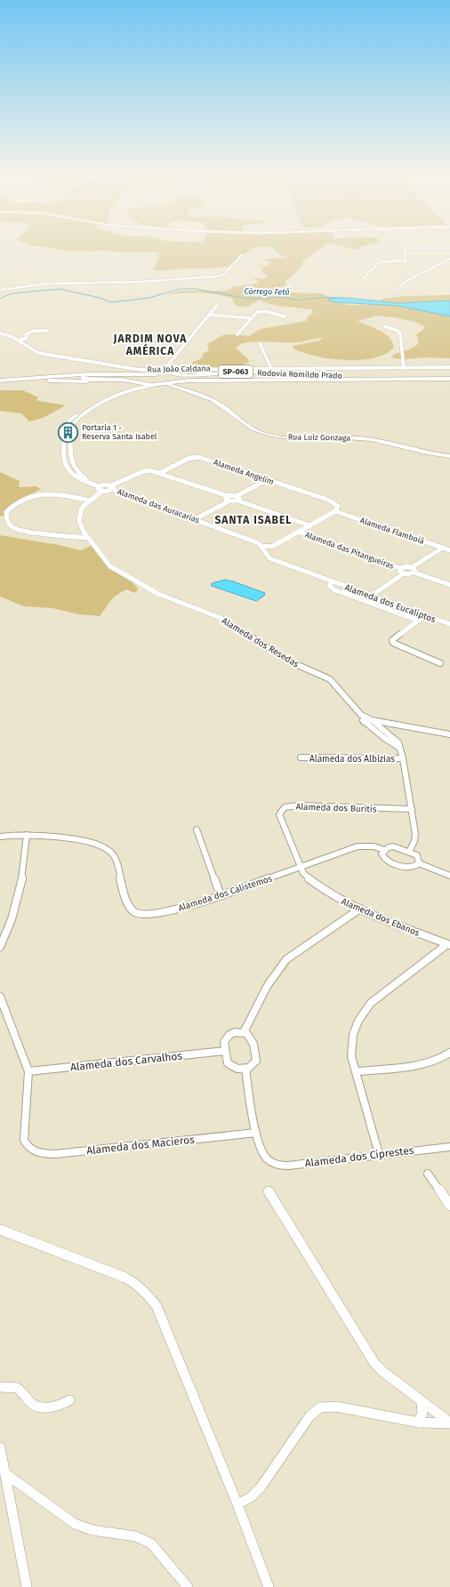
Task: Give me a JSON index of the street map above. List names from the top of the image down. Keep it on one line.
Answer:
{"streets":{"main road":["SP-063","Rodovia Romildo Prado","Rua Luiz Gonzaga"],"street":["Rua João Caldana","Alameda Angelim","Alameda das Auracarias","Alameda Flamboiã","Alameda das Pitangueiras","Alameda dos Eucaliptos","Alameda dos Resedas","Alameda dos Albizias","Alameda dos Buritis","Alameda dos Calistemos","Alameda dos Ebanos","Alameda dos Carvalhos","Alameda dos Macieros","Alameda dos Ciprestes"]},"crossings":[["Rodovia Romildo Prado","Rua Luiz Gonzaga"],["Alameda Angelim","Alameda Flamboiã"],["Alameda das Auracarias","Alameda dos Eucaliptos"],["Alameda dos Resedas","Alameda dos Albizias"],["Alameda dos Resedas","Alameda dos Buritis"],["Alameda dos Resedas","Alameda dos Calistemos"],["Alameda dos Buritis","Alameda dos Calistemos"],["Alameda dos Buritis","Alameda dos Ebanos"],["Alameda dos Calistemos","Alameda dos Ebanos"],["Alameda dos Carvalhos","Alameda dos Macieros"],["Alameda dos Macieros","Alameda dos Ciprestes"]],"districts":["JARDIM NOVA AMÉRICA","SANTA ISABEL"],"water":["Córrego Fetá"],"places":{"building":["Portaria 1 - Reserva Santa Isabel"]}}
